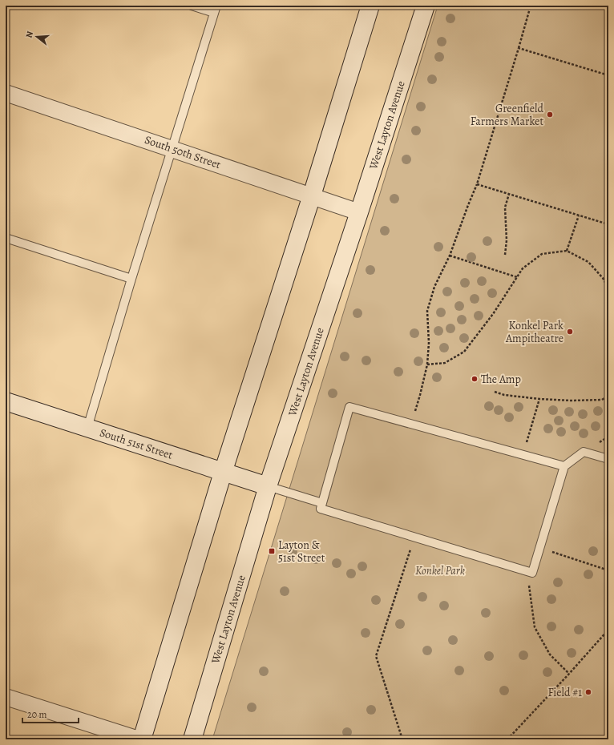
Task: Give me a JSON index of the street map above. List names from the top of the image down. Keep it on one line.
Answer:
{"streets":{"main road":["West Layton Avenue","South 51st Street"],"street":["South 50th Street"]},"crossings":[["West Layton Avenue","South 50th Street"],["West Layton Avenue","South 51st Street"]],"parks":["Konkel Park"],"places":{"other":["Greenfield Farmers Market","Konkel Park Ampitheatre","The Amp","Field #1"],"transit":["Layton & 51st Street"]},"scale_bar":"20 m","north":"left"}
